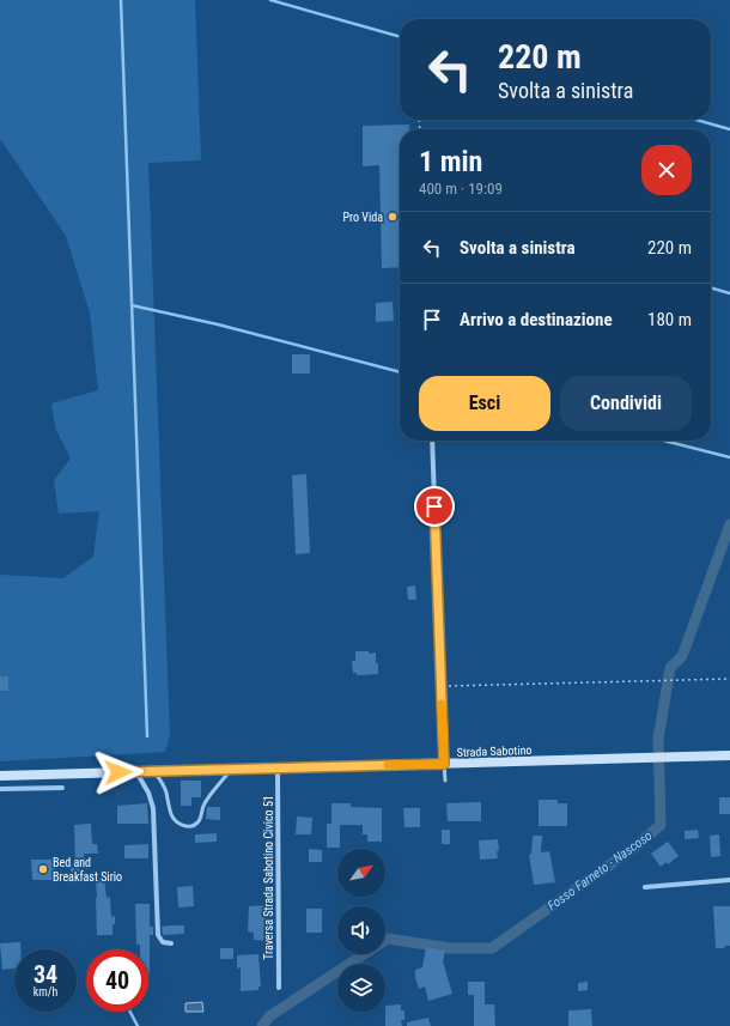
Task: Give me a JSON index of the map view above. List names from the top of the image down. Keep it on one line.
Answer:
{"streets":{"street":["Strada Sabotino","Traversa Strada Sabotino Civico 51"]},"crossings":[["Strada Sabotino","Traversa Strada Sabotino Civico 51"]],"water":["Fosso Farneto - Nascoso"],"places":["Pro Vida","Bed and Breakfast Sirio"],"north":"top right","page":{"turn":["220 m","Svolta a sinistra"],"heading":["1 min","400 m · 19:09"],"list":[{"name":"Svolta a sinistra","value":"220 m"},{"name":"Arrivo a destinazione","value":"180 m"}],"buttons":["Esci","Condividi"],"speed":"34 km/h","limit":"40"}}
